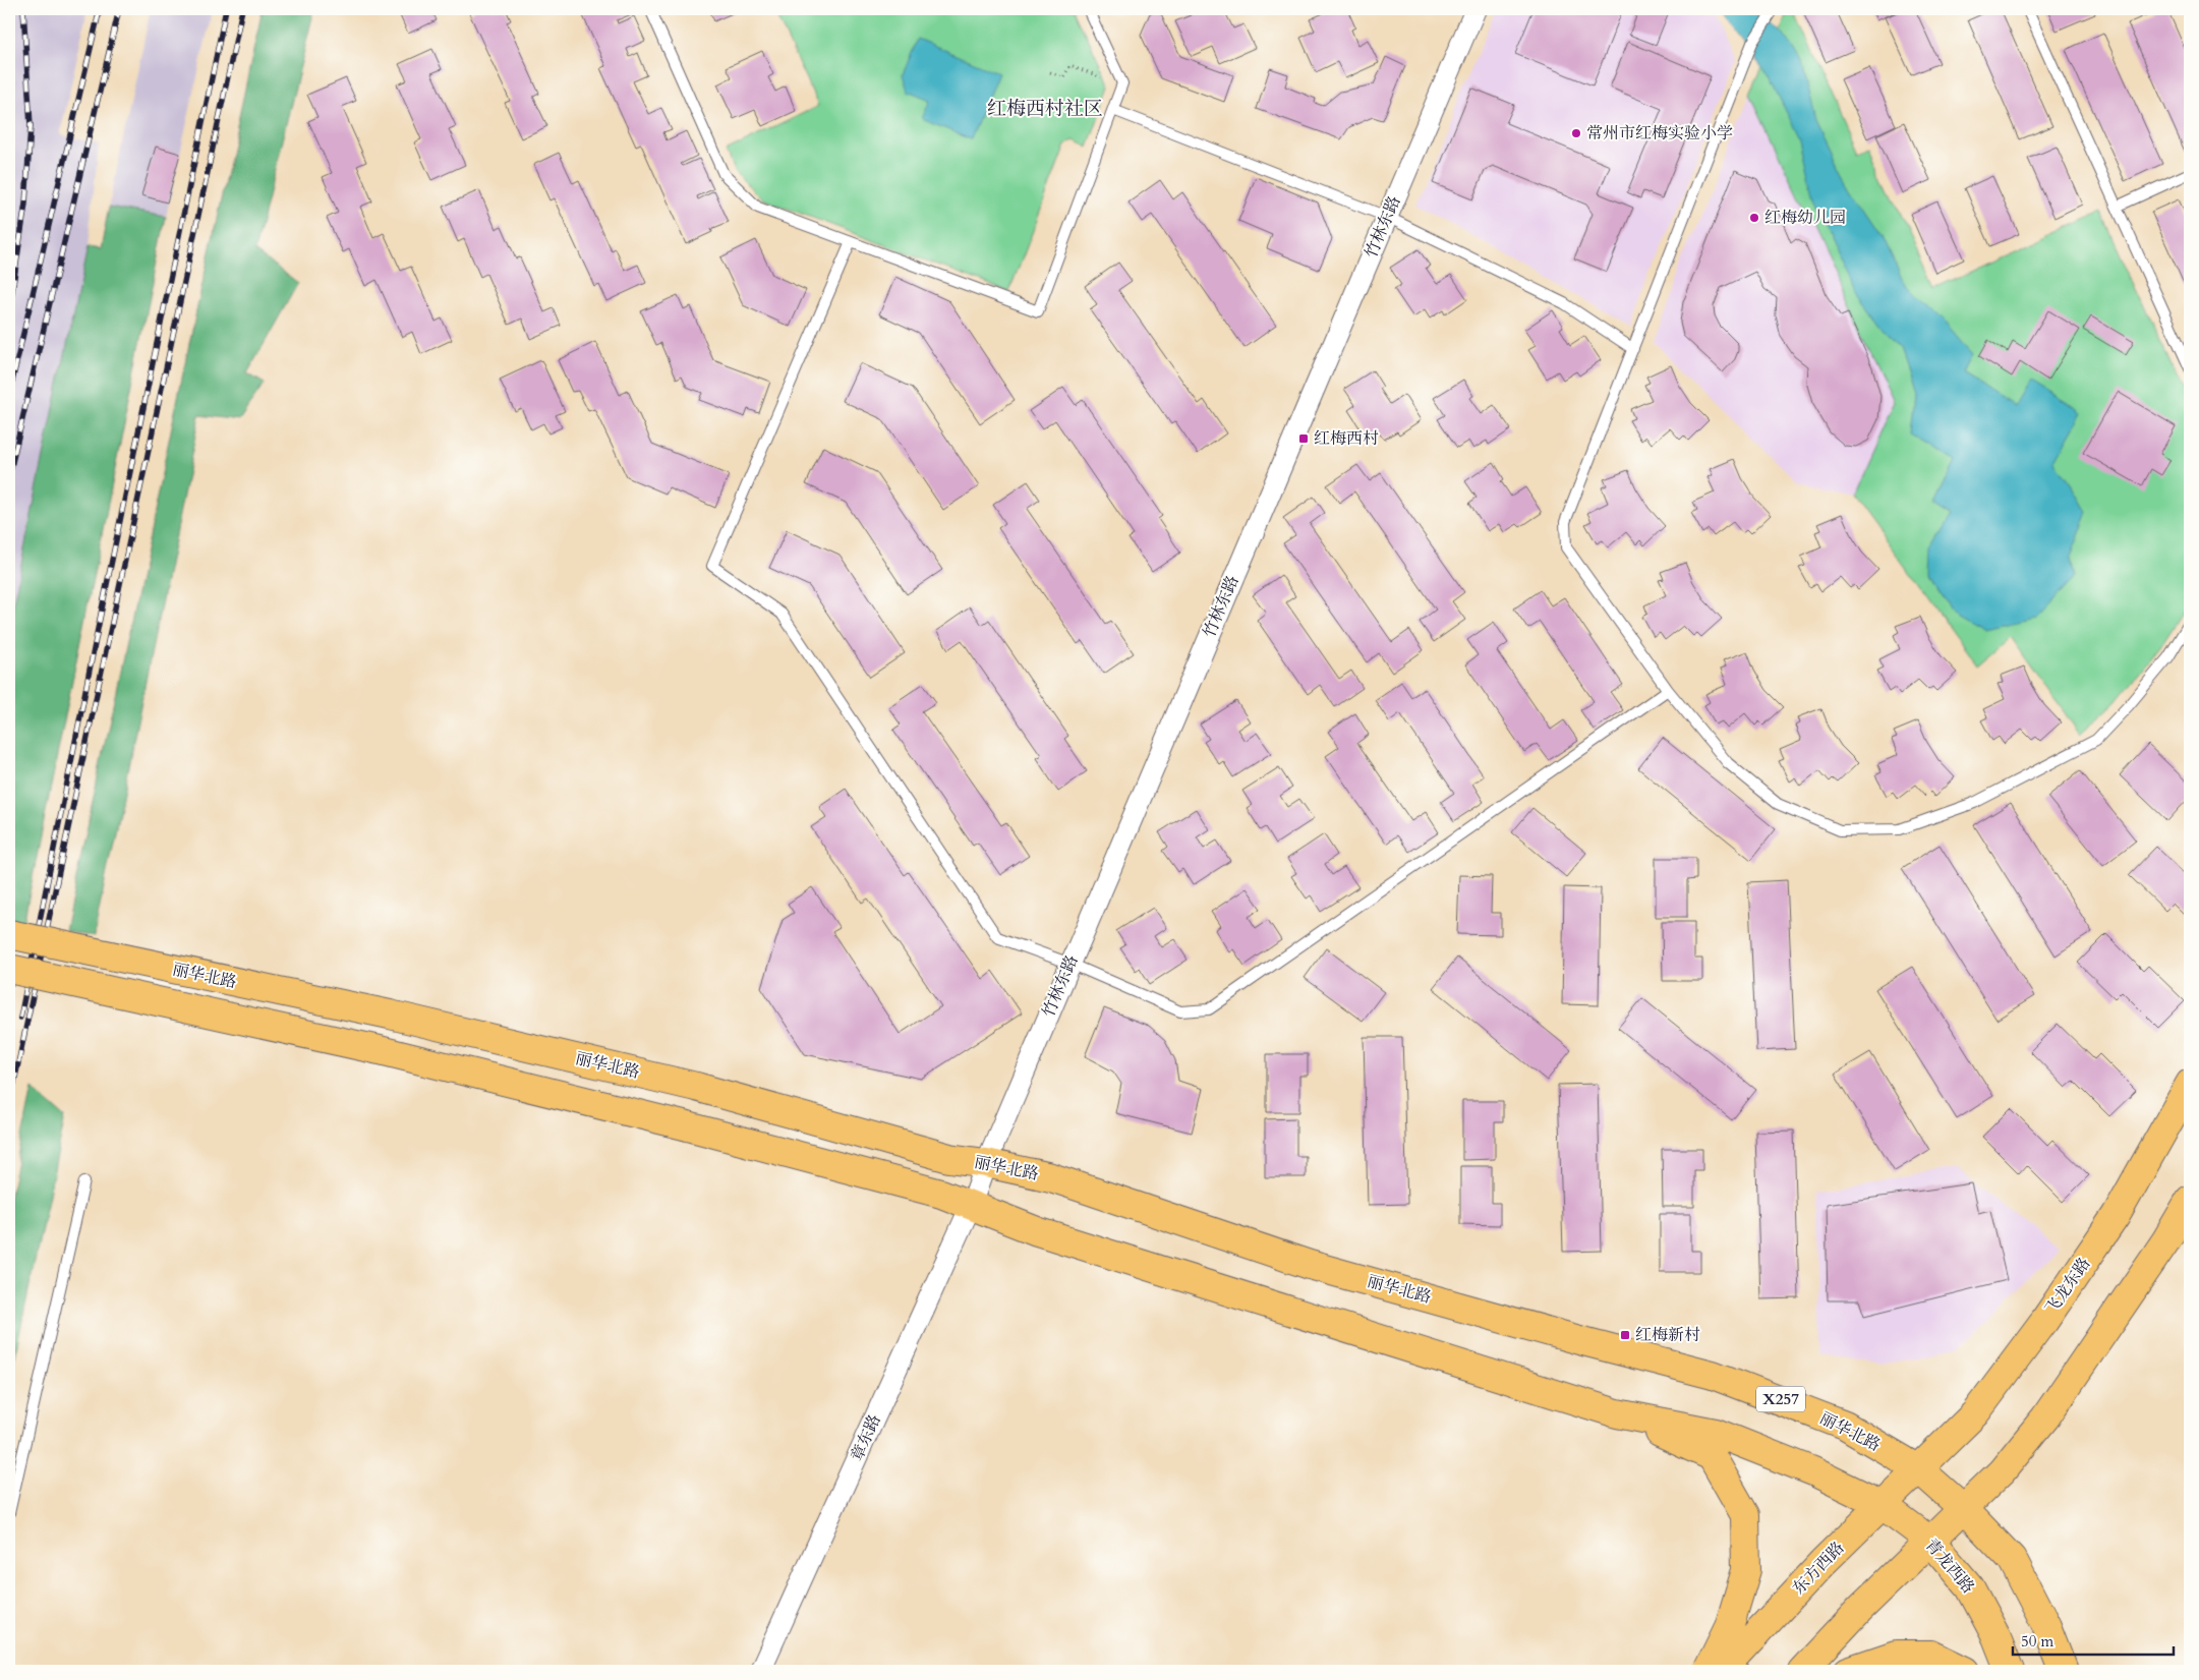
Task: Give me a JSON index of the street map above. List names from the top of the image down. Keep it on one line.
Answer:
{"streets":{"main road":["丽华北路","飞龙东路","X257","青龙西路","东方西路"],"street":["竹林东路","章东路"]},"crossings":[["竹林东路","丽华北路"],["竹林东路","章东路"],["丽华北路","飞龙东路"],["丽华北路","章东路"],["丽华北路","青龙西路"],["丽华北路","东方西路"],["飞龙东路","东方西路"],["青龙西路","东方西路"]],"districts":["红梅西村社区"],"places":{"other":["常州市红梅实验小学","红梅幼儿园"],"transit":["红梅西村","红梅新村"]},"scale_bar":"50 m"}
